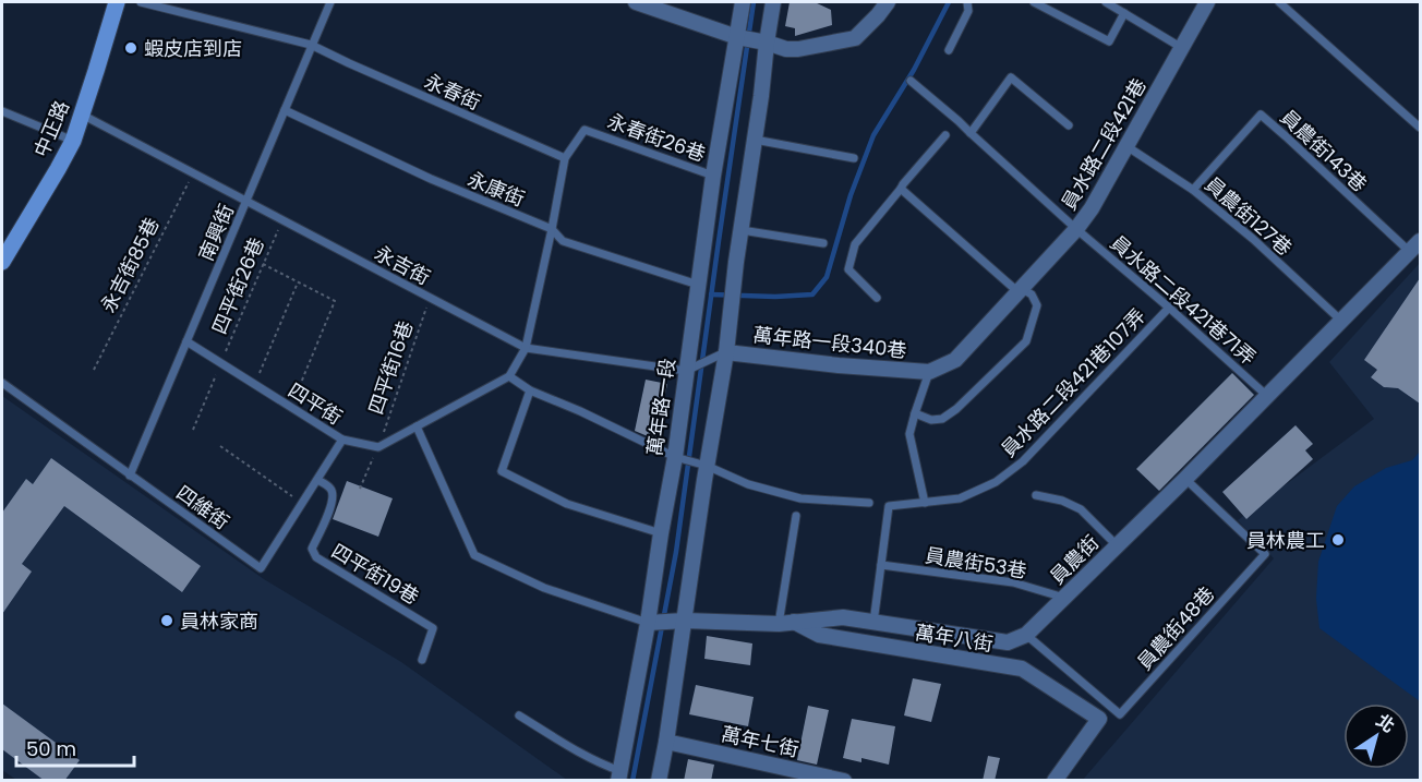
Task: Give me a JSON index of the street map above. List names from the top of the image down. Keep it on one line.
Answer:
{"streets":{"street":["中正路","員水路二段421巷","萬年路一段340巷","萬年路一段","員農街","萬年八街","萬年七街"],"lane":["永春街","永春街26巷","員農街143巷","永康街","員農街127巷","南興街","永吉街","員水路二段421巷71弄","員水路二段421巷107弄","四平街","四維街","員農街53巷","四平街19巷","員農街48巷"],"path":["永吉街85巷","四平街26巷","四平街16巷"]},"crossings":[["永春街","永春街26巷"],["永春街","南興街"],["中正路","永吉街"],["永春街26巷","萬年路一段"],["員水路二段421巷","員農街127巷"],["員水路二段421巷","員水路二段421巷71弄"],["員水路二段421巷","萬年路一段340巷"],["員農街143巷","員農街127巷"],["員農街143巷","員農街"],["永康街","南興街"],["永康街","萬年路一段"],["員農街127巷","員農街"],["南興街","永吉街"],["南興街","四平街"],["南興街","四維街"],["永吉街85巷","永吉街"],["永吉街","四平街26巷"],["永吉街","四平街16巷"],["永吉街","萬年路一段"],["四平街26巷","四平街"],["員水路二段421巷71弄","員水路二段421巷107弄"],["員水路二段421巷71弄","員農街"],["四平街16巷","四平街"],["員水路二段421巷107弄","員農街53巷"],["四平街","四維街"],["四維街","四平街19巷"],["員農街","員農街53巷"],["員農街","員農街48巷"]],"places":["蝦皮店到店","員林農工","員林家商"],"scale_bar":"50 m","north":"top right"}
